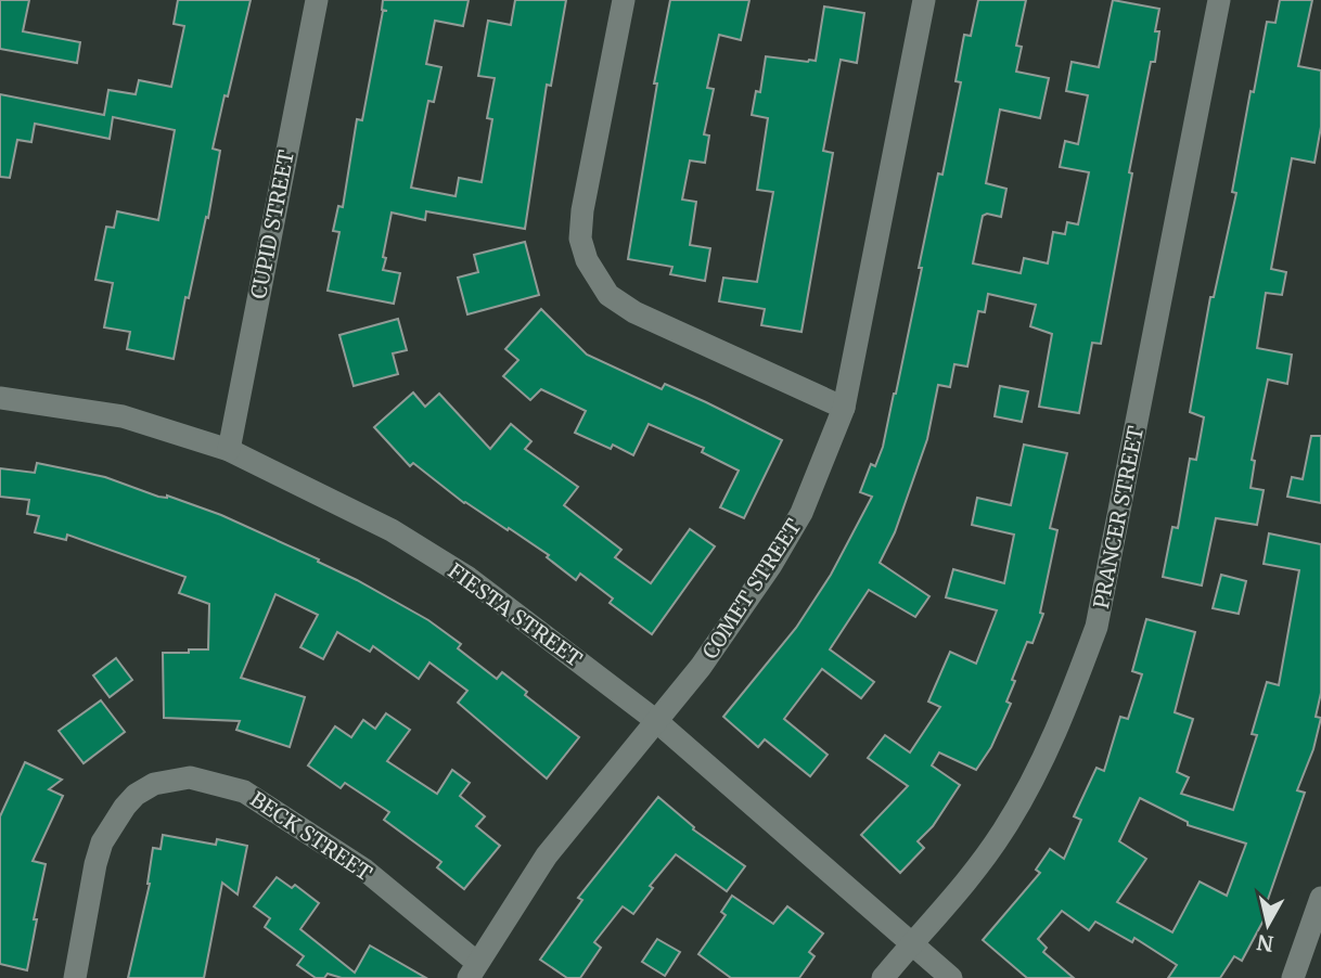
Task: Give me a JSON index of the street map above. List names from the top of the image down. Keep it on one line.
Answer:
{"streets":{"street":["CUPID STREET","PRANCER STREET","COMET STREET","FIESTA STREET","BECK STREET"]},"crossings":[["CUPID STREET","FIESTA STREET"],["PRANCER STREET","FIESTA STREET"],["COMET STREET","FIESTA STREET"],["COMET STREET","BECK STREET"]],"north":"bottom"}
